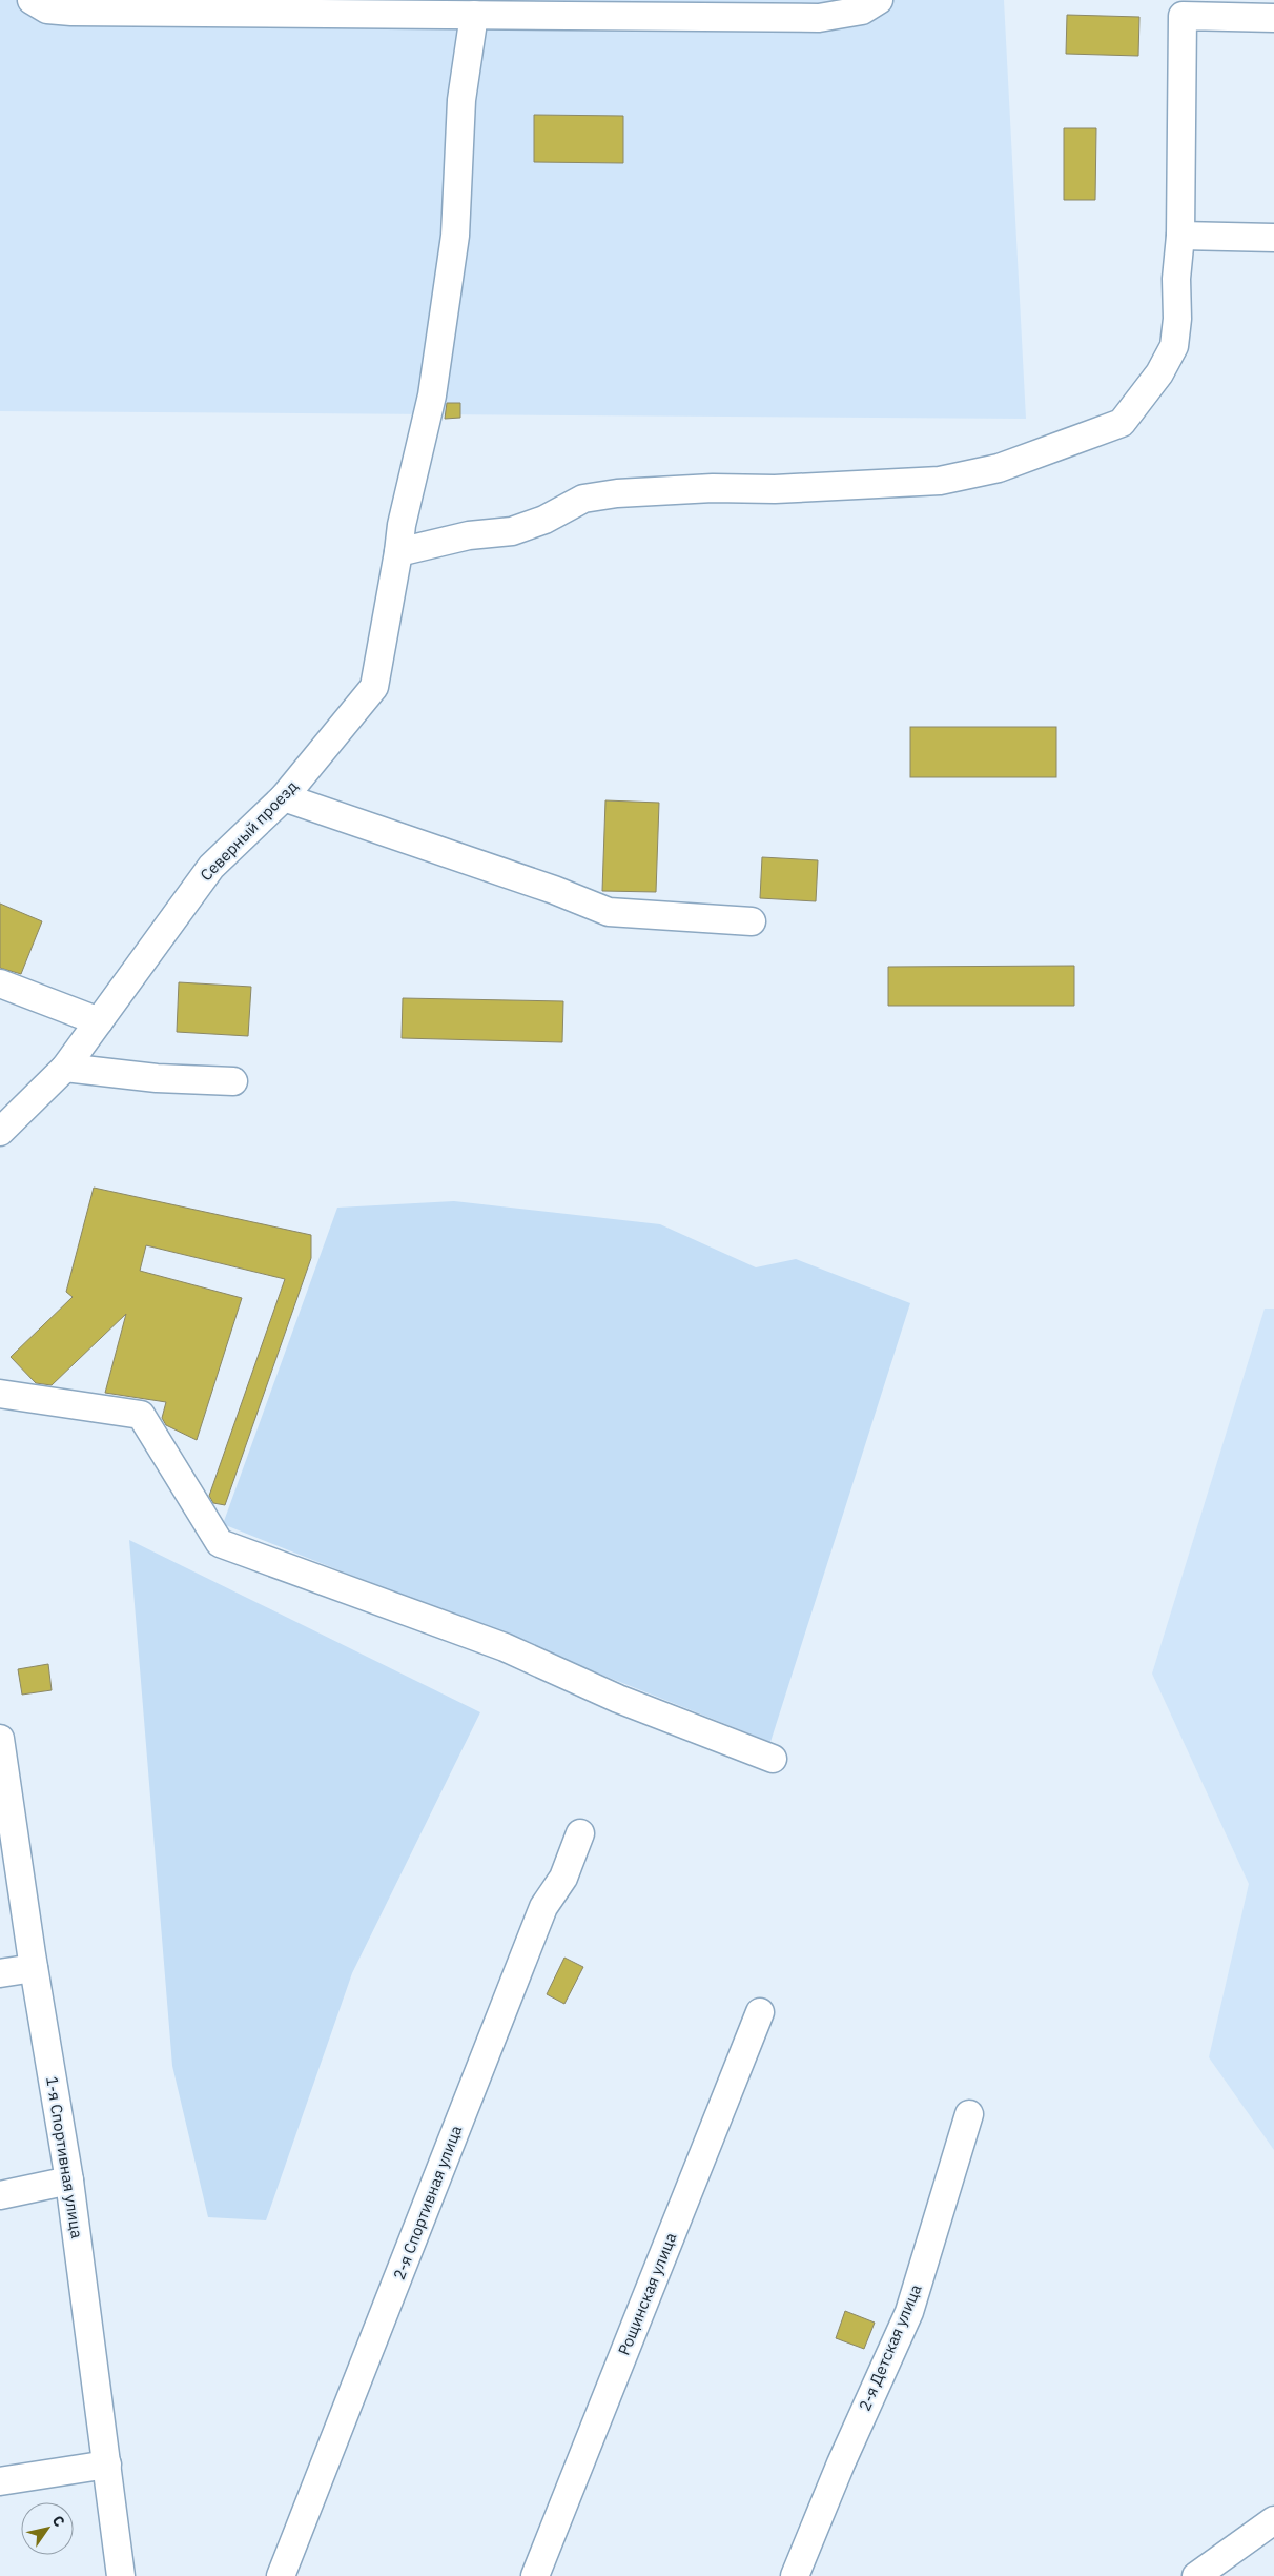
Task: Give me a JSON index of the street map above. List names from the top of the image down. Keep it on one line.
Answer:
{"streets":{"street":["Северный проезд","1-я Спортивная улица","2-я Спортивная улица","Рощинская улица","2-я Детская улица"]},"north":"top right"}
